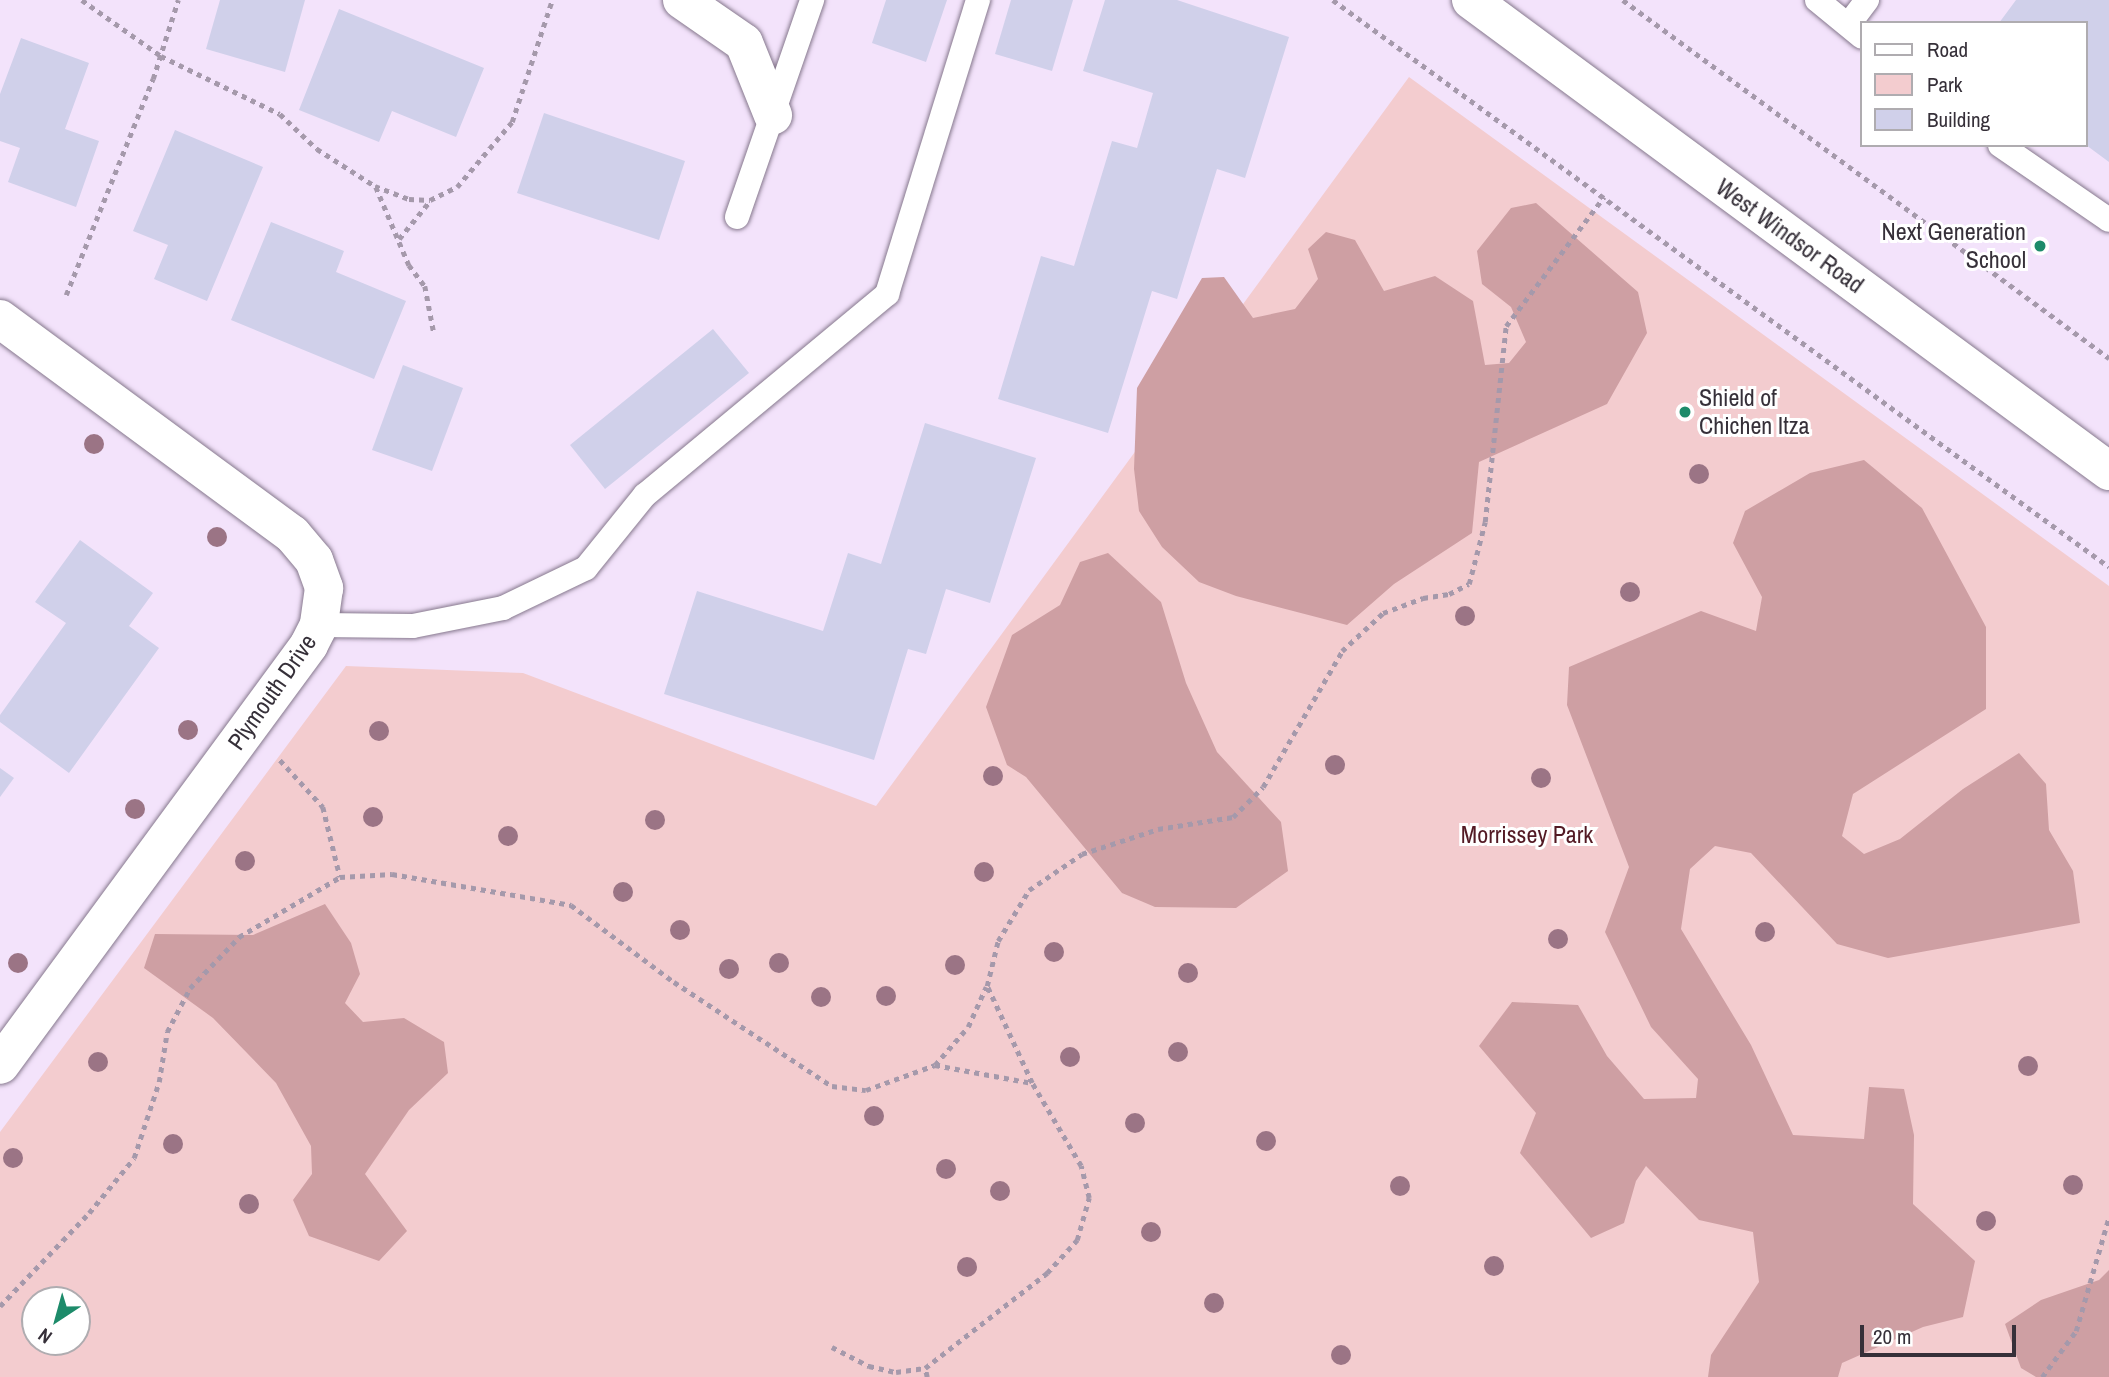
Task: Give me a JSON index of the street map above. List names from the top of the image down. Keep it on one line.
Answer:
{"streets":{"street":["West Windsor Road","Plymouth Drive"]},"parks":["Morrissey Park"],"places":["Next Generation School","Shield of Chichen Itza"],"legend":["Road","Park","Building"],"scale_bar":"20 m","north":"bottom left"}
